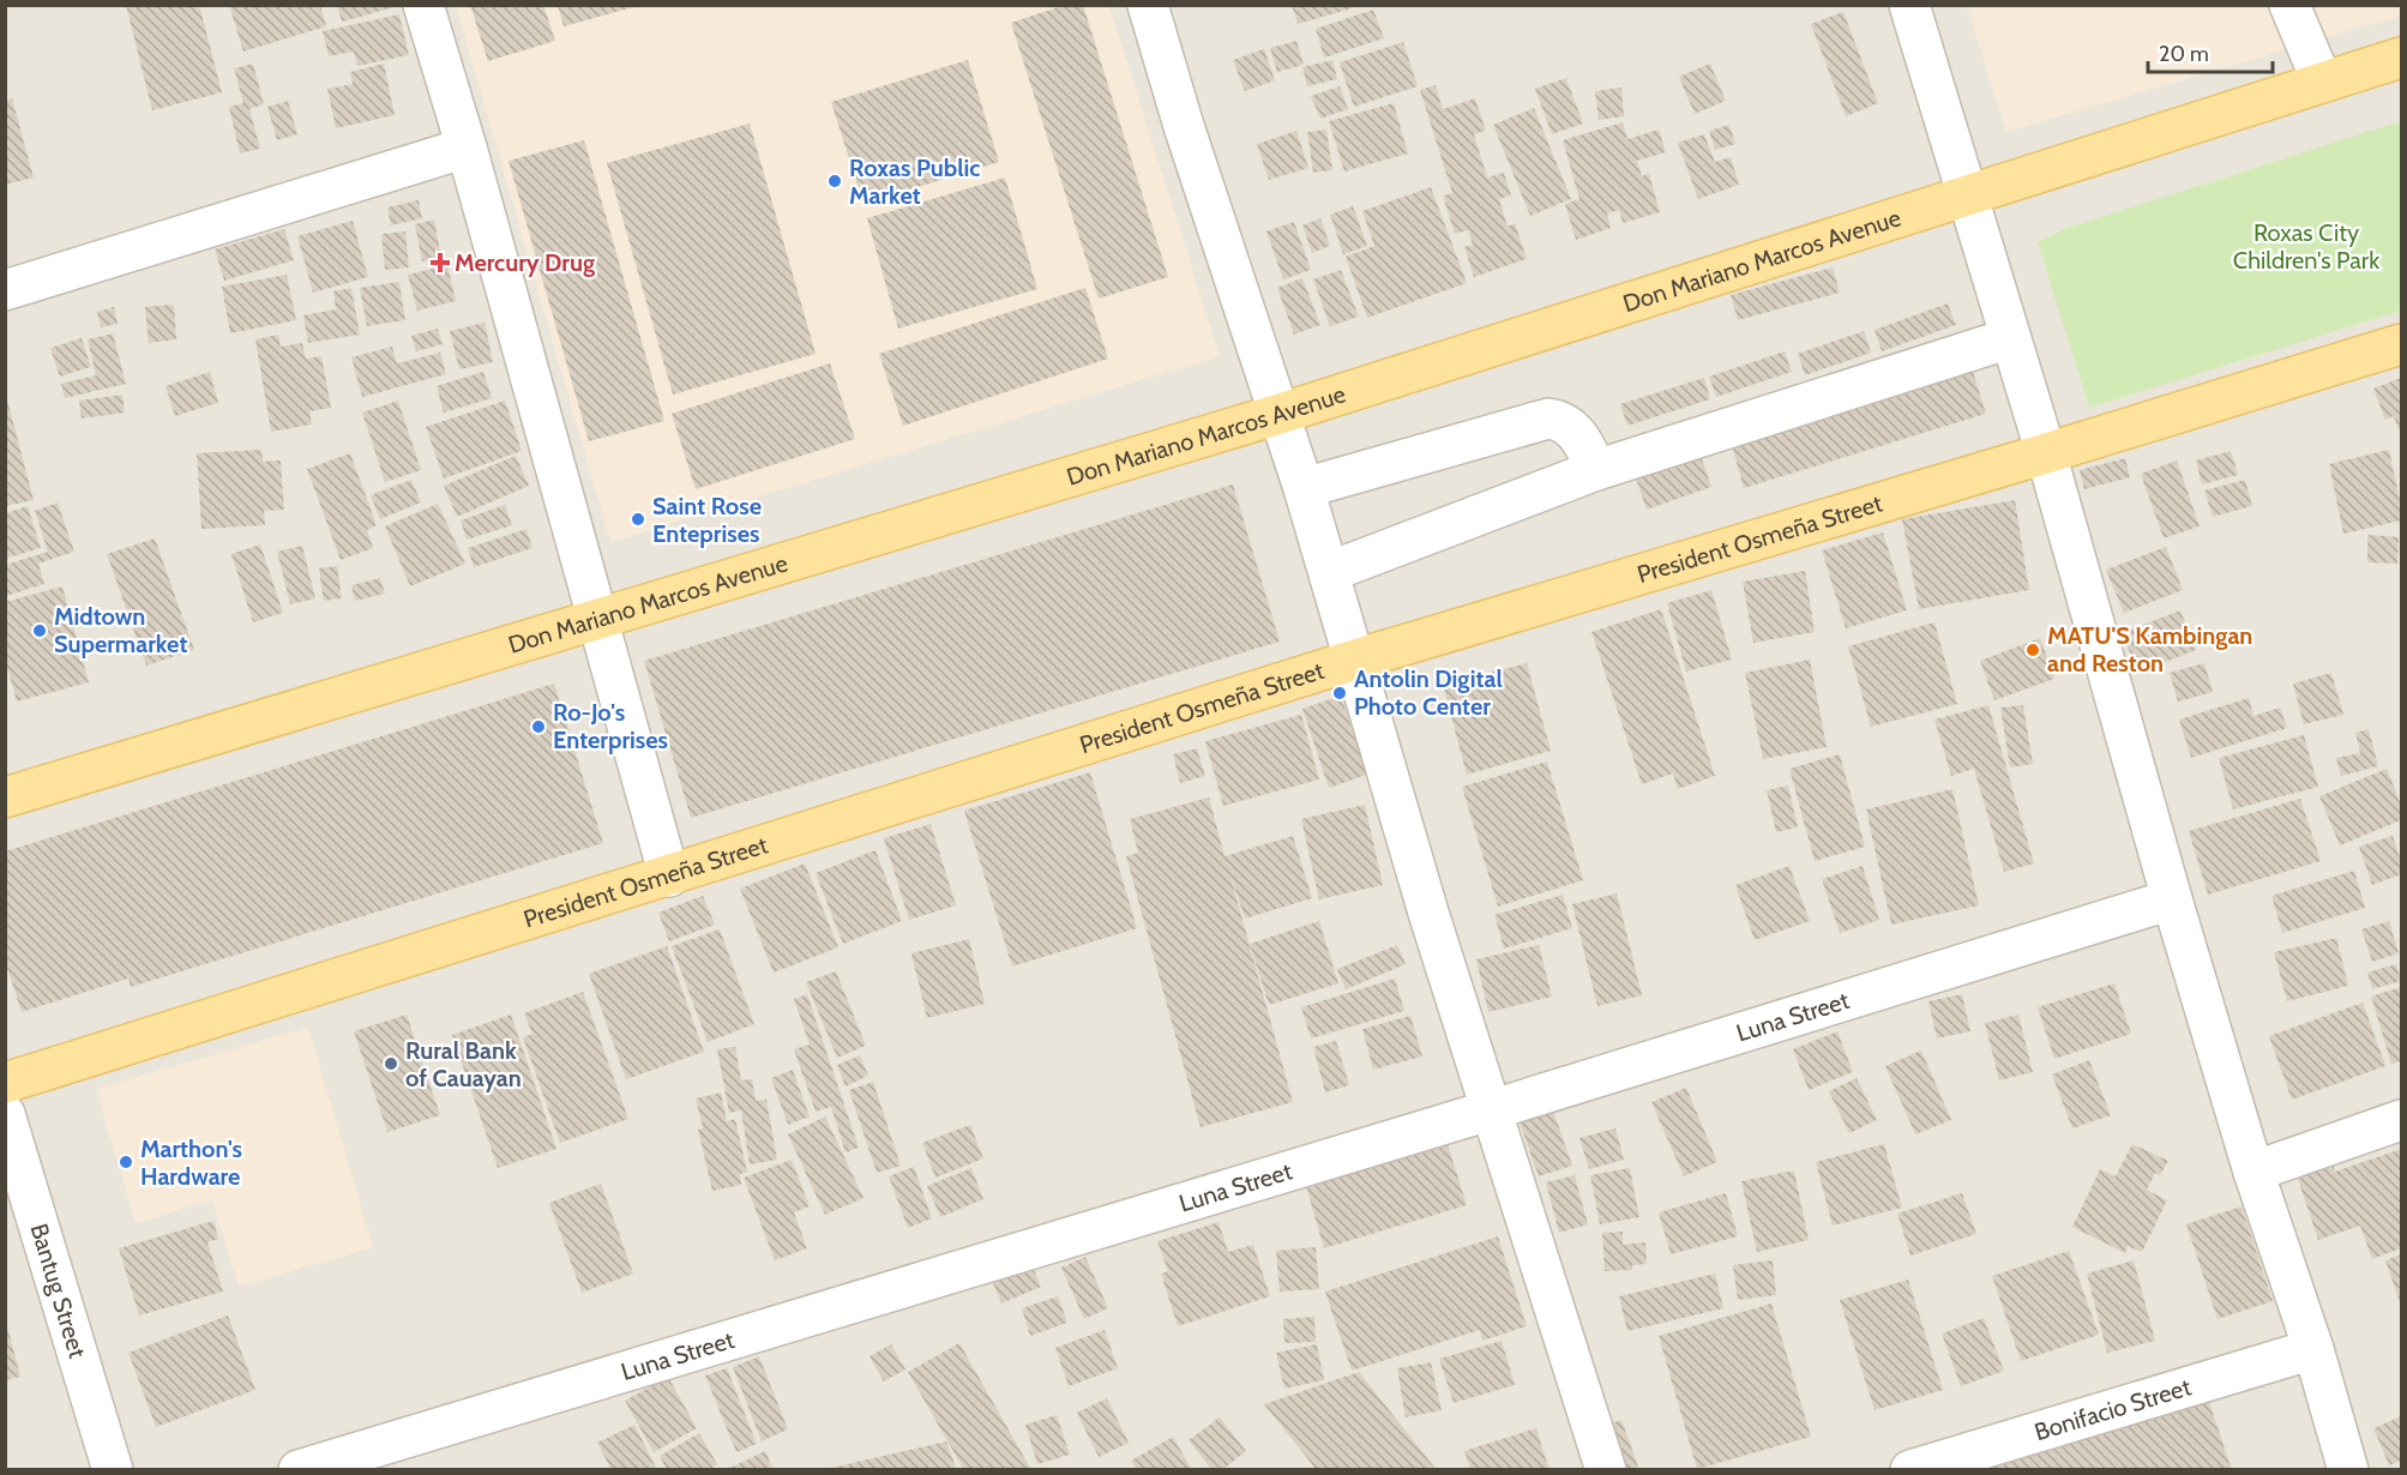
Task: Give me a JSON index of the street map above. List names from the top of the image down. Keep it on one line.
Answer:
{"streets":{"main road":["Don Mariano Marcos Avenue","President Osmeña Street"],"street":["Luna Street","Bantug Street","Bonifacio Street"]},"parks":["Roxas City Children's Park"],"places":{"other":["Roxas Public Market","Saint Rose Enteprises","Midtown Supermarket","MATU'S Kambingan and Reston","Antolin Digital Photo Center","Ro-Jo's Enterprises","Rural Bank of Cauayan","Marthon's Hardware"],"health":["Mercury Drug"]},"scale_bar":"20 m"}
